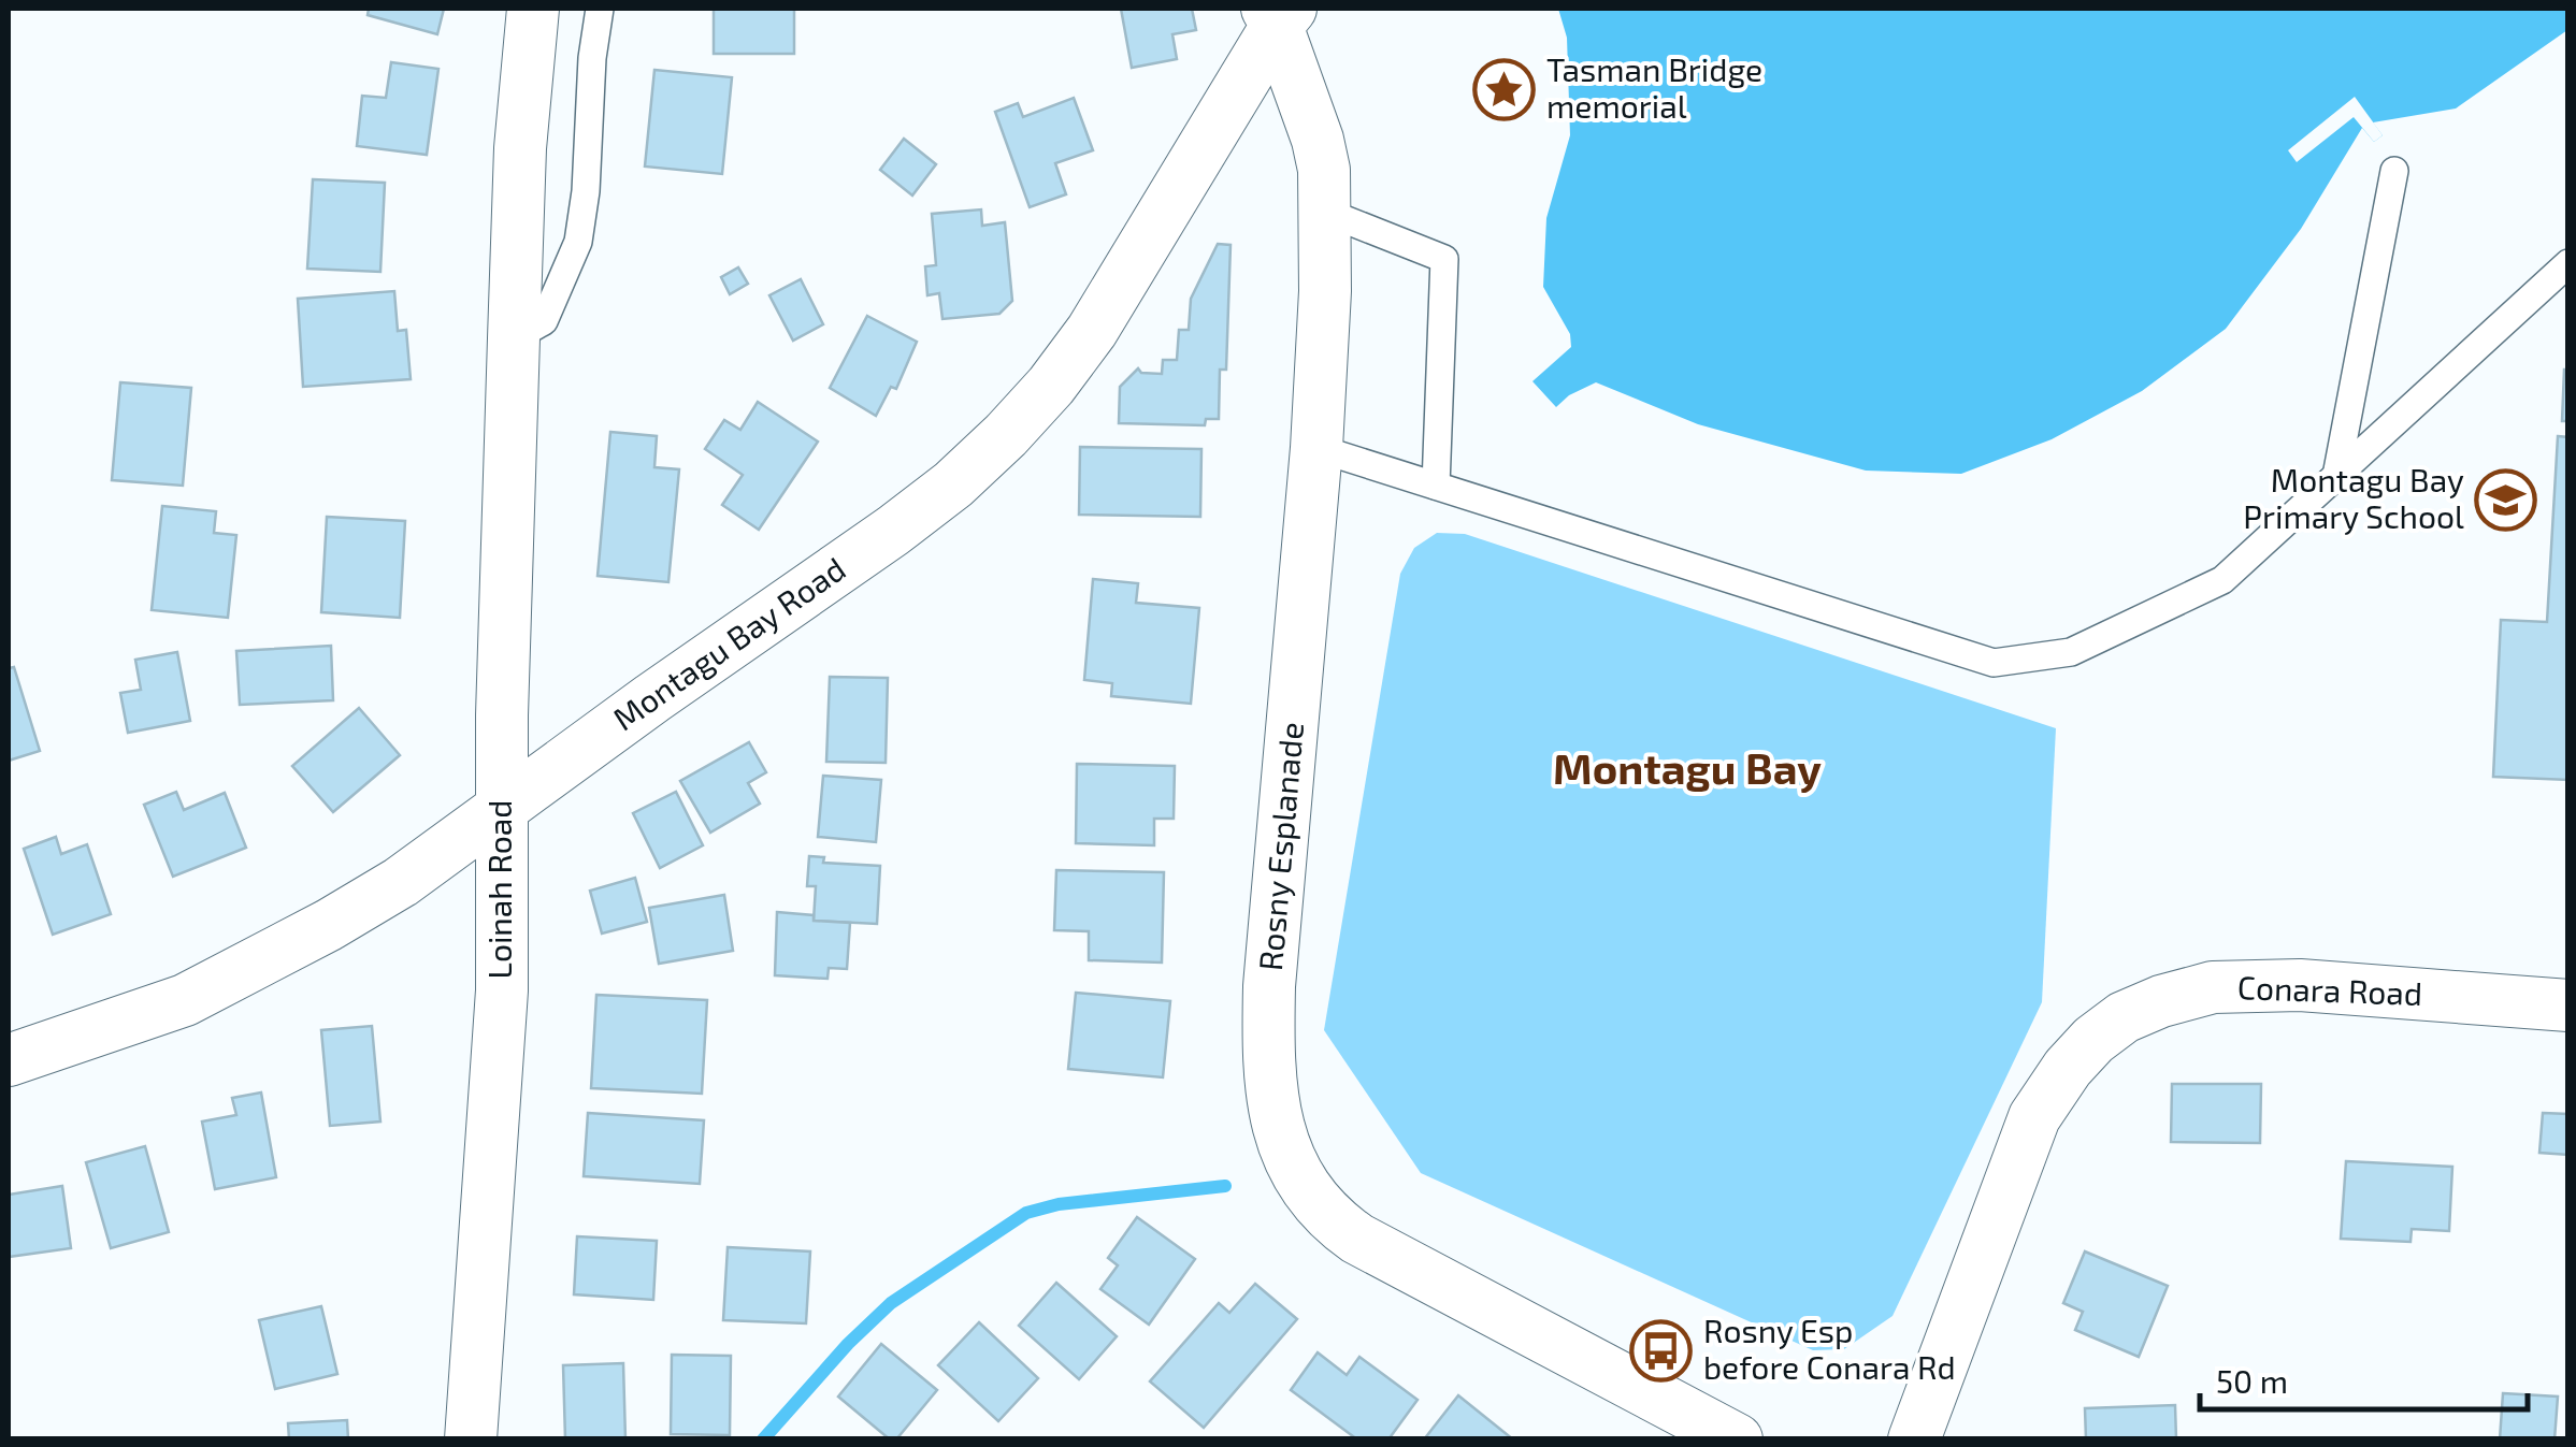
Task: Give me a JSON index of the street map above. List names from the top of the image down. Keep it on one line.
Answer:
{"streets":{"street":["Montagu Bay Road","Rosny Esplanade","Loinah Road","Conara Road"]},"crossings":[["Montagu Bay Road","Rosny Esplanade"],["Montagu Bay Road","Loinah Road"]],"districts":["Montagu Bay"],"places":{"place":["Tasman Bridge memorial"],"school or university":["Montagu Bay Primary School"],"bus stop":["Rosny Esp before Conara Rd"]},"scale_bar":"50 m"}
